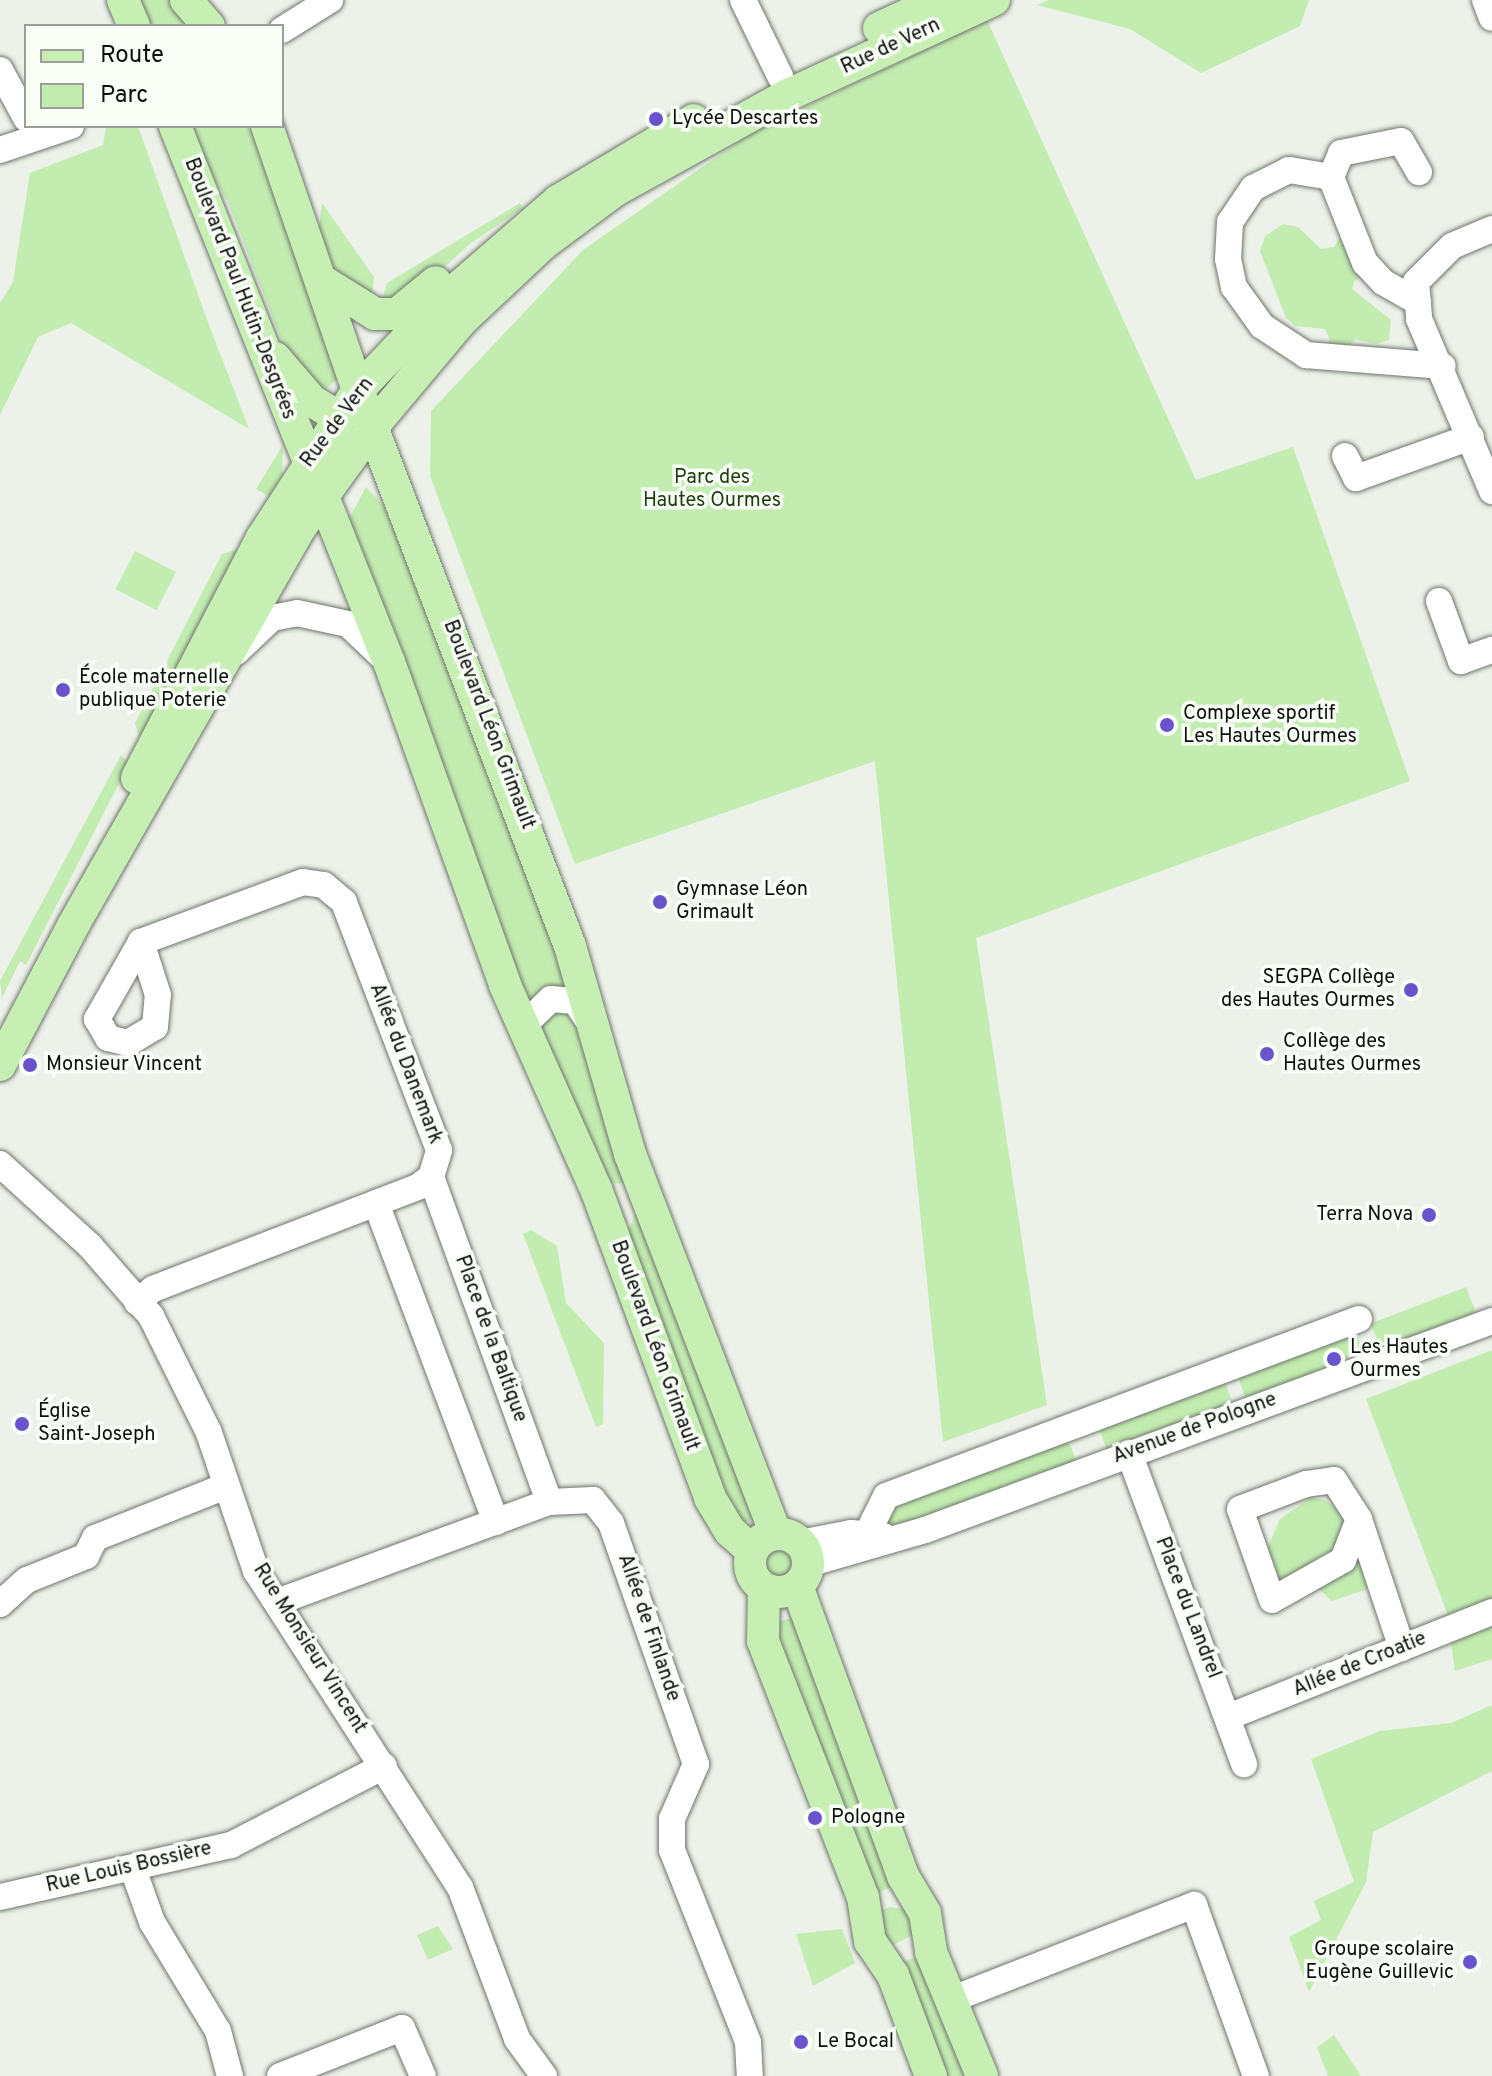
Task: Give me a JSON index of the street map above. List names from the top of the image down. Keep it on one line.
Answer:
{"streets":{"main road":["Rue de Vern","Boulevard Paul Hutin-Desgrées","Boulevard Léon Grimault"],"street":["Allée du Danemark","Place de la Baltique","Avenue de Pologne","Place du Landrel","Allée de Finlande","Rue Monsieur Vincent","Allée de Croatie","Rue Louis Bossière"]},"crossings":[["Rue de Vern","Boulevard Paul Hutin-Desgrées"],["Rue de Vern","Boulevard Léon Grimault"],["Boulevard Paul Hutin-Desgrées","Boulevard Léon Grimault"],["Boulevard Léon Grimault","Avenue de Pologne"],["Allée du Danemark","Place de la Baltique"],["Place de la Baltique","Allée de Finlande"],["Avenue de Pologne","Place du Landrel"],["Place du Landrel","Allée de Croatie"],["Allée de Finlande","Rue Monsieur Vincent"],["Rue Monsieur Vincent","Rue Louis Bossière"]],"parks":["Parc des Hautes Ourmes"],"places":["Lycée Descartes","École maternelle publique Poterie","Complexe sportif Les Hautes Ourmes","Gymnase Léon Grimault","SEGPA Collège des Hautes Ourmes","Collège des Hautes Ourmes","Monsieur Vincent","Terra Nova","Les Hautes Ourmes","Église Saint-Joseph","Pologne","Groupe scolaire Eugène Guillevic","Le Bocal"],"legend":["Route","Parc"]}
